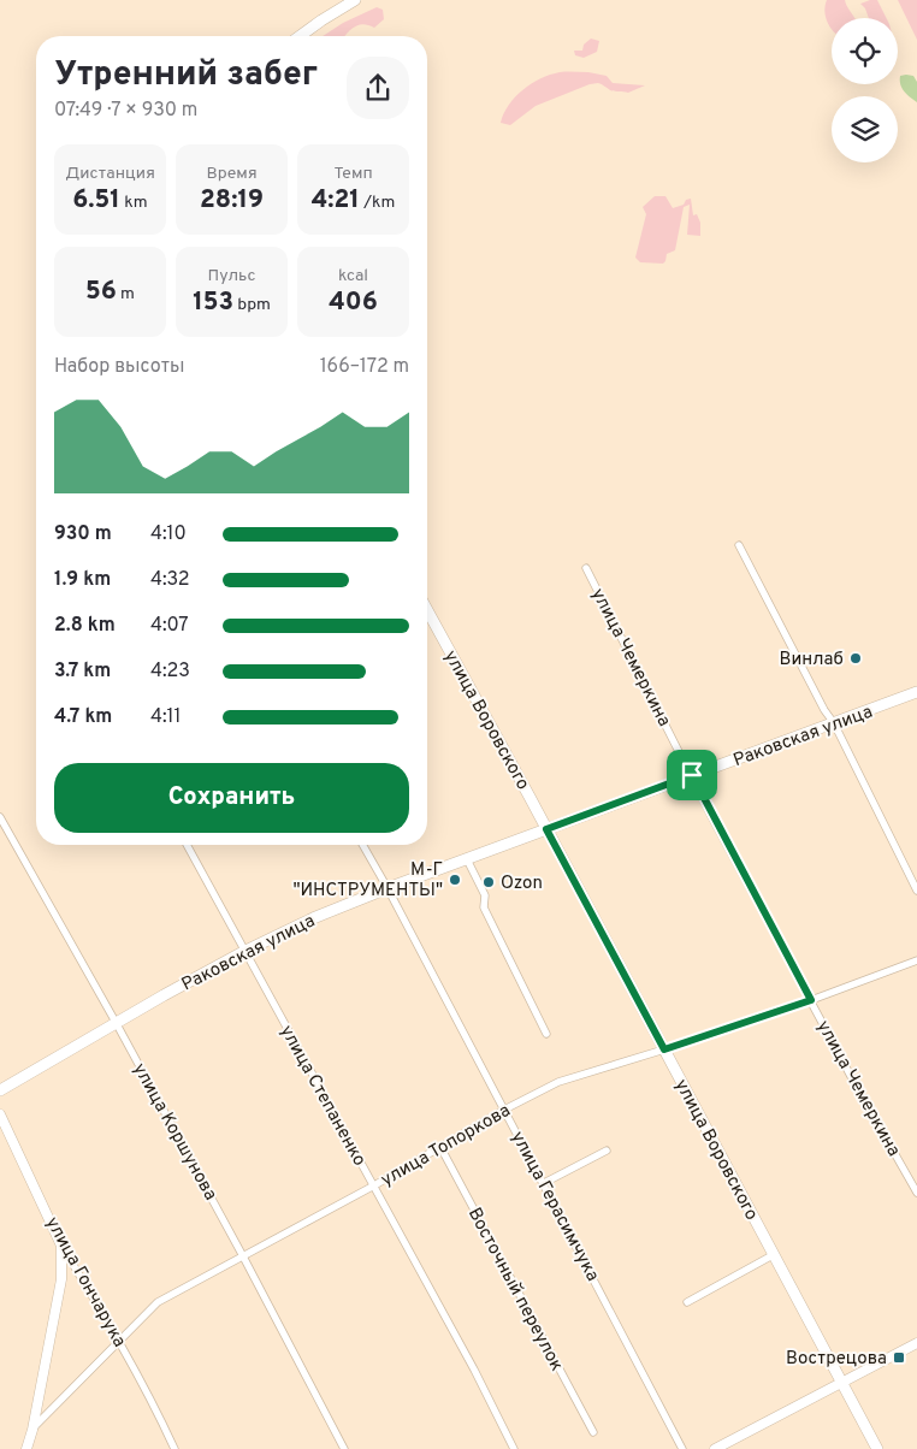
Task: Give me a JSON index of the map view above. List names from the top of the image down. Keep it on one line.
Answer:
{"streets":{"main road":["улица Воровского","Раковская улица"],"street":["улица Чемеркина","улица Степаненко","улица Коршунова","улица Топоркова","улица Герасимчука","улица Гончарука","Восточный переулок"]},"crossings":[["улица Чемеркина","Раковская улица"],["улица Чемеркина","улица Топоркова"],["улица Воровского","Раковская улица"],["улица Воровского","улица Топоркова"],["Раковская улица","улица Степаненко"],["Раковская улица","улица Коршунова"],["Раковская улица","улица Герасимчука"],["улица Степаненко","улица Топоркова"],["улица Коршунова","улица Топоркова"],["улица Топоркова","улица Герасимчука"],["улица Топоркова","улица Гончарука"],["улица Топоркова","Восточный переулок"]],"places":{"other":["Винлаб","М-Г \"ИНСТРУМЕНТЫ\"","Ozon"],"transit":["Вострецова"]},"page":{"heading":["Утренний забег","07:49 · 7 × 930 m"],"stats":[["Дистанция","6.51 km"],["Время","28:19"],["Темп","4:21 /km"],["56 m"],["Пульс","153 bpm"],["kcal","406"]],"chart":["Набор высоты","166–172 m"],"list":[{"name":"930 m","note":"4:10"},{"name":"1.9 km","note":"4:32"},{"name":"2.8 km","note":"4:07"},{"name":"3.7 km","note":"4:23"},{"name":"4.7 km","note":"4:11"}],"buttons":"Сохранить"}}
